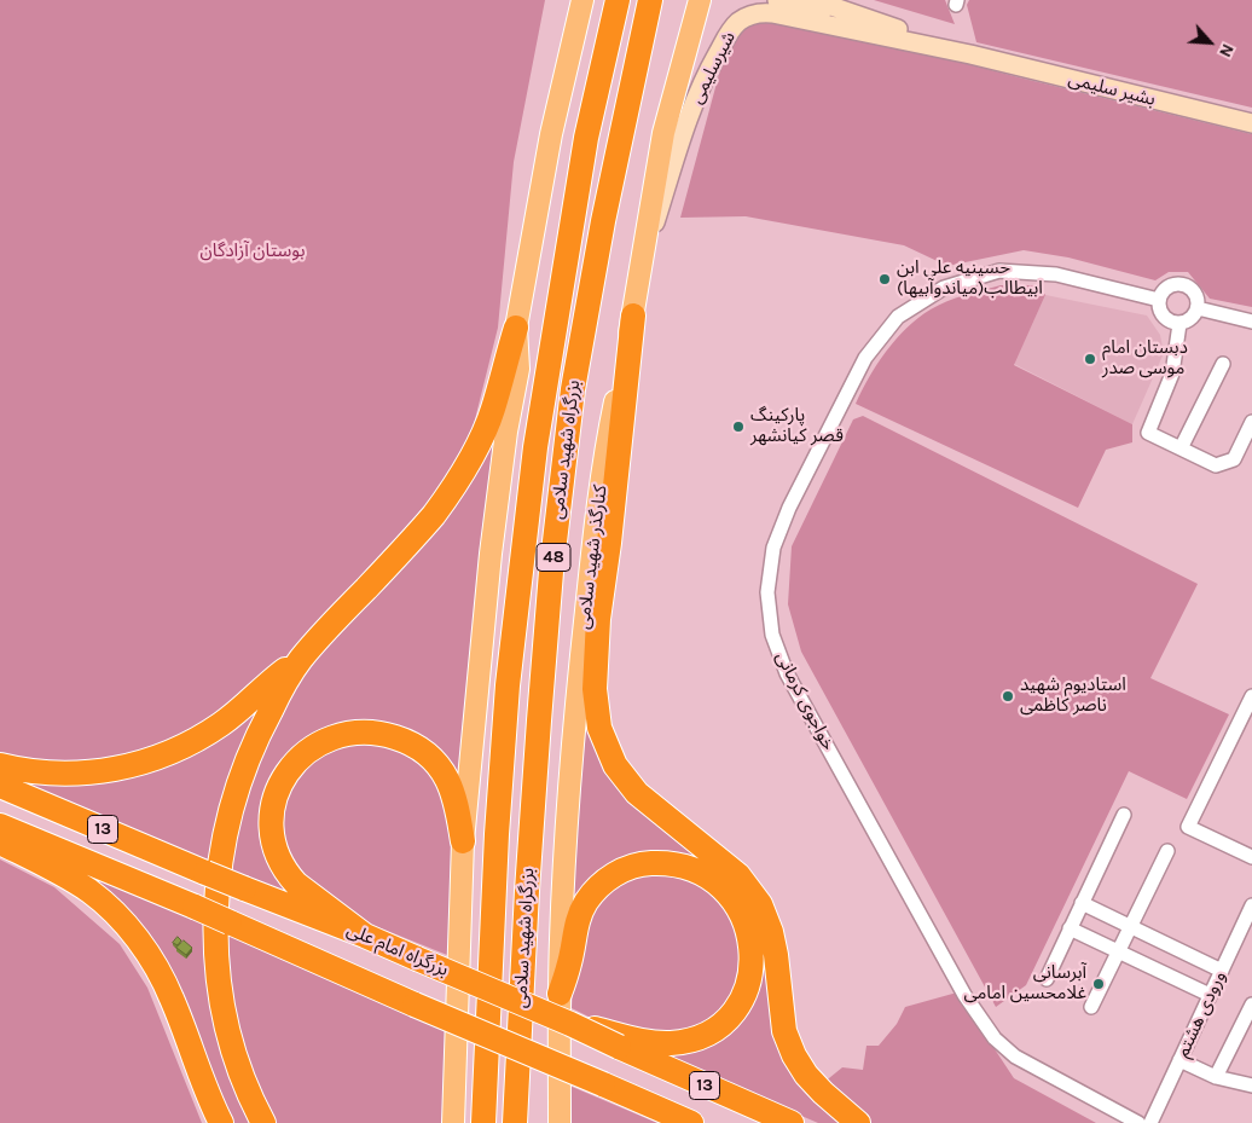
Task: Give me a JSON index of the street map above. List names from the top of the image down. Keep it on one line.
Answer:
{"streets":{"highway":["بزرگراه شهید سلامی","48","13","بزرگراه امام علی"],"main road":["شیرسلیمی","بشیر سلیمی","کنارگذر شهید سلامی"],"street":["خواجوی کرمانی","ورودی هشتم"]},"crossings":[["شیرسلیمی","بشیر سلیمی"],["شیرسلیمی","کنارگذر شهید سلامی"]],"parks":["بوستان آزادگان"],"places":["حسینیه علی ابن ابیطالب(میاندوآبیها)","دبستان امام موسی صدر","پارکینگ قصر کیانشهر","استادیوم شهید ناصر کاظمی","آبرسانی غلامحسین امامی"],"north":"bottom right"}
